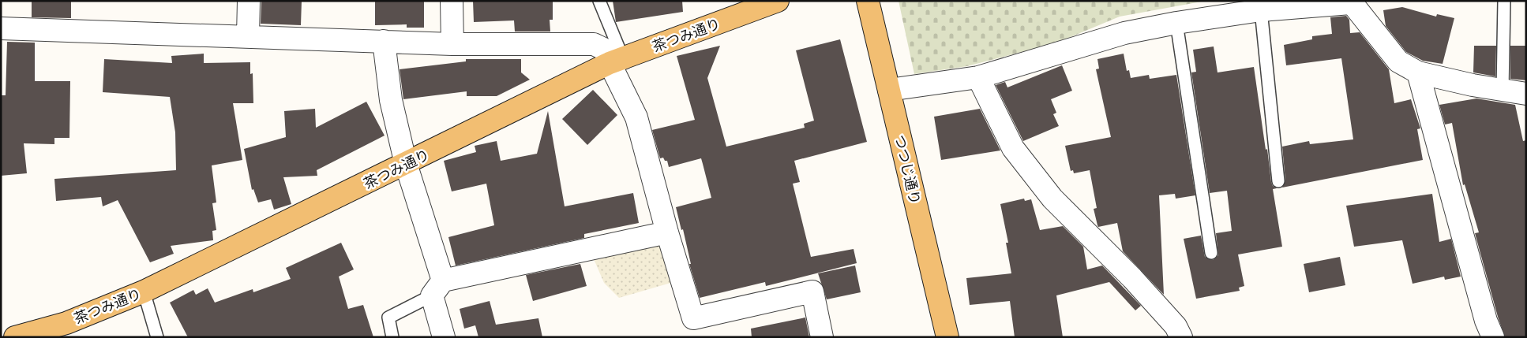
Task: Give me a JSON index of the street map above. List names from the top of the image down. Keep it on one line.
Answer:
{"streets":{"main road":["茶つみ通り","つつじ通り"]}}
